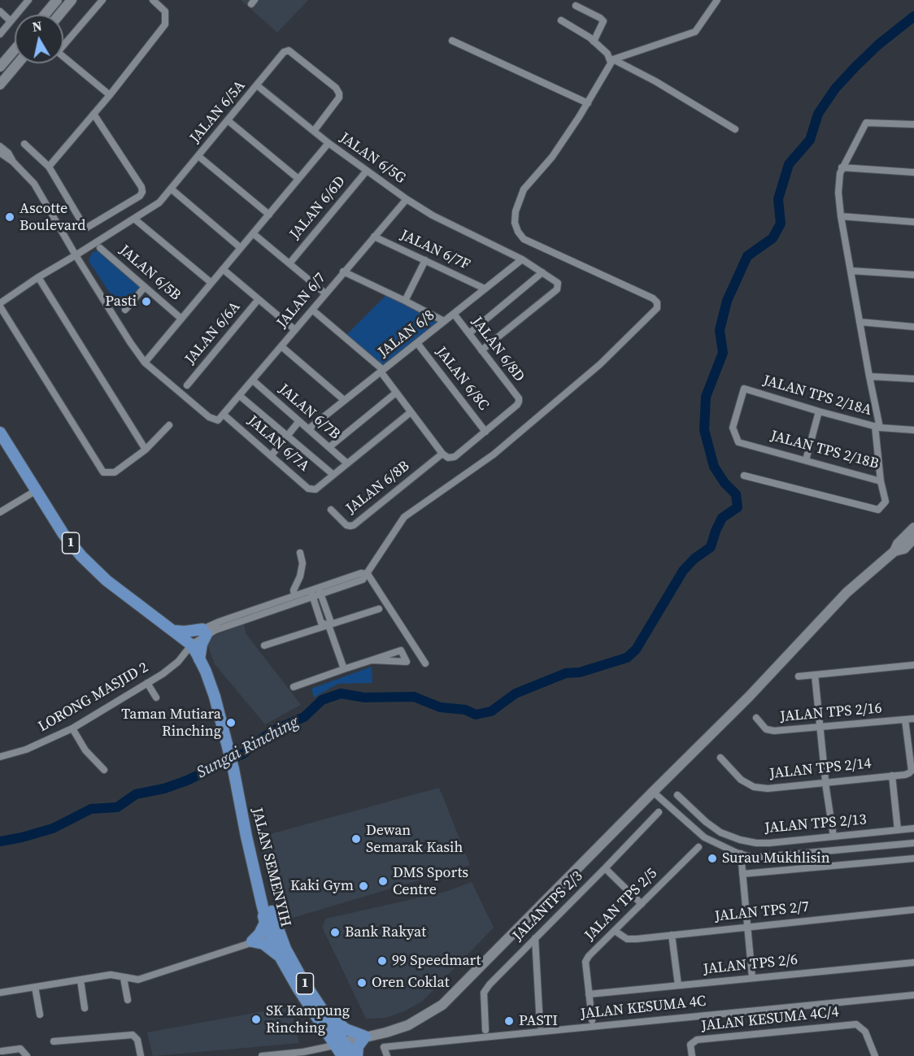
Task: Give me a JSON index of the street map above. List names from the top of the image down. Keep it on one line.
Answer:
{"streets":{"main road":["1","JALAN SEMENYIH"],"street":["JALAN 6/5A","JALAN 6/5G","JALAN 6/6D","JALAN 6/7F","JALAN 6/5B","JALAN 6/7","JALAN 6/6A","JALAN 6/8","JALAN 6/8D","JALAN 6/8C","JALAN TPS 2/18A","JALAN 6/7B","JALAN 6/7A","JALAN TPS 2/18B","JALAN 6/8B","LORONG MASJID 2","JALAN TPS 2/16","JALAN TPS 2/14","JALAN TPS 2/13","JALAN TPS 2/5","JALANTPS 2/3","JALAN TPS 2/7","JALAN TPS 2/6","JALAN KESUMA 4C","JALAN KESUMA 4C/4"]},"crossings":[["JALAN 6/5G","JALAN 6/6D"],["JALAN 6/5G","JALAN 6/5B"],["JALAN 6/5G","JALAN 6/7"],["JALAN 6/5G","JALAN 6/8"],["JALAN 6/5G","JALAN 6/8D"],["JALAN 6/7F","JALAN 6/7"],["JALAN 6/7F","JALAN 6/8"],["JALAN 6/7","JALAN 6/7B"],["JALAN 6/7","JALAN 6/7A"],["JALAN 6/8","JALAN 6/8D"],["JALAN 6/8","JALAN 6/8C"],["JALAN 6/8","JALAN 6/7B"],["JALAN 6/8D","JALAN 6/8C"],["JALAN TPS 2/18A","JALAN TPS 2/18B"],["1","JALAN SEMENYIH"],["LORONG MASJID 2","JALAN SEMENYIH"],["JALAN TPS 2/16","JALAN TPS 2/14"],["JALAN TPS 2/5","JALAN TPS 2/7"],["JALAN TPS 2/5","JALAN TPS 2/6"]],"water":["Sungai Rinching"],"places":["Ascotte Boulevard","Pasti","Taman Mutiara Rinching","Dewan Semarak Kasih","Surau Mukhlisin","DMS Sports Centre","Kaki Gym","Bank Rakyat","99 Speedmart","Oren Coklat","SK Kampung Rinching","PASTI"],"north":"top"}
